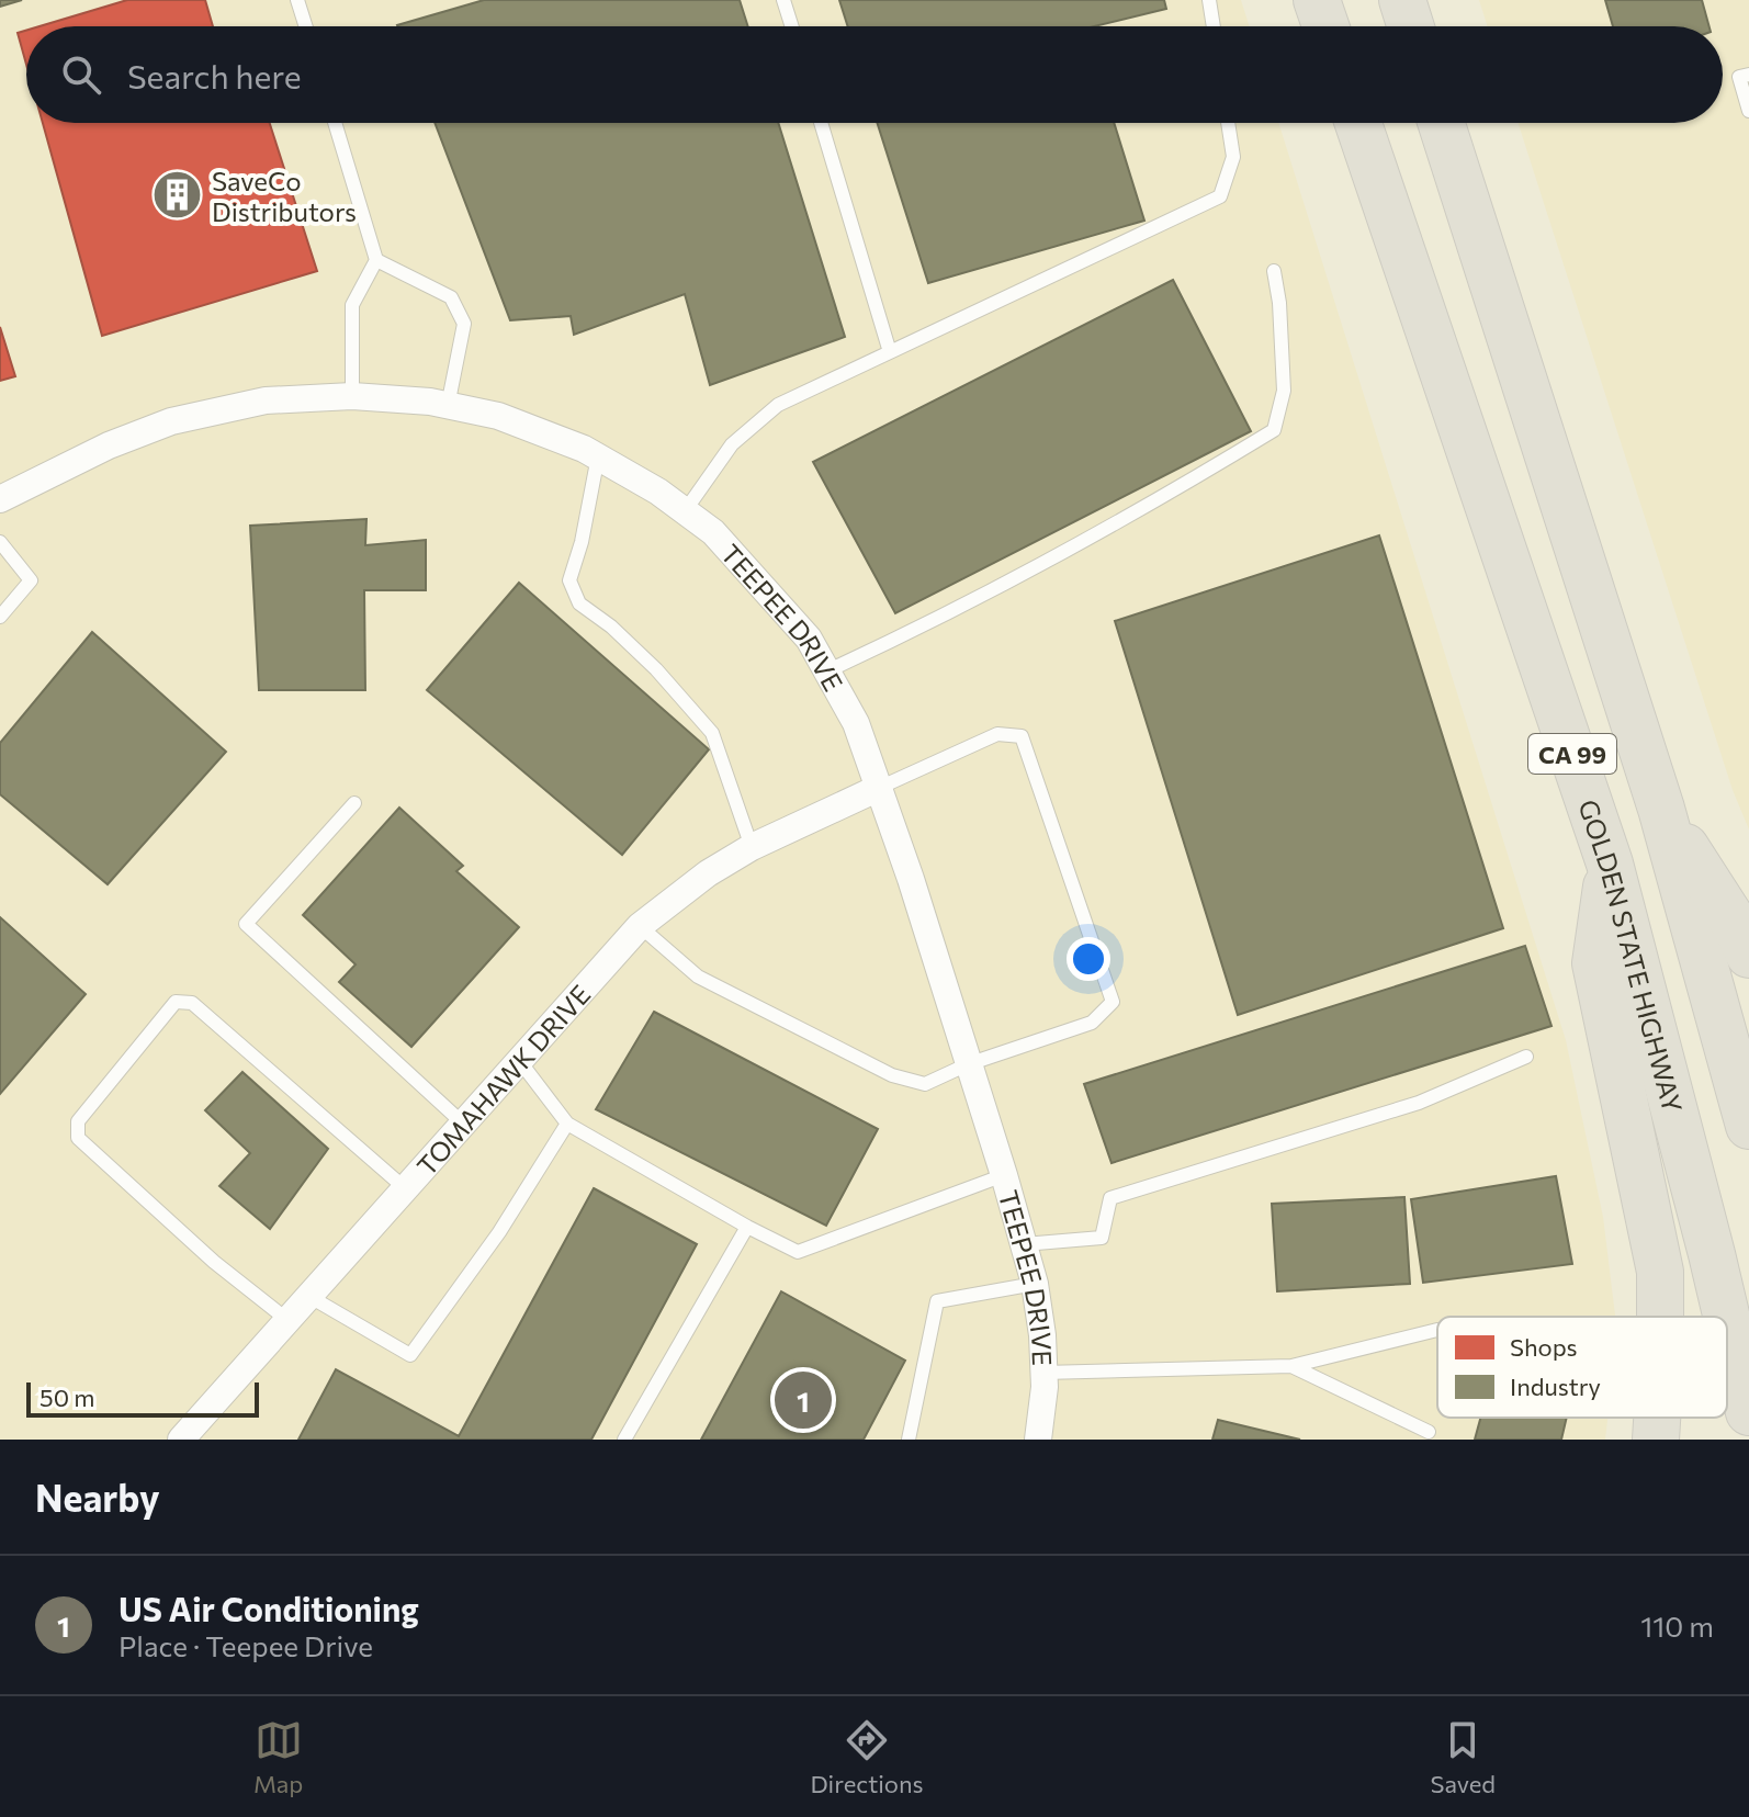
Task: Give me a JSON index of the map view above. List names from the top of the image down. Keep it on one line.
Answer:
{"streets":{"highway":["CA 99","GOLDEN STATE HIGHWAY"],"street":["TEEPEE DRIVE","TOMAHAWK DRIVE"]},"crossings":[["TEEPEE DRIVE","TOMAHAWK DRIVE"]],"places":{"building":["SaveCo Distributors"]},"legend":["Shops","Industry"],"scale_bar":"50 m","page":{"search":"Search here","pins":"1","scale":"50 m","heading":"Nearby","list":[{"mark":"1","name":"US Air Conditioning","note":"Place · Teepee Drive","value":"110 m"}],"nav":["Map","Directions","Saved"]}}
